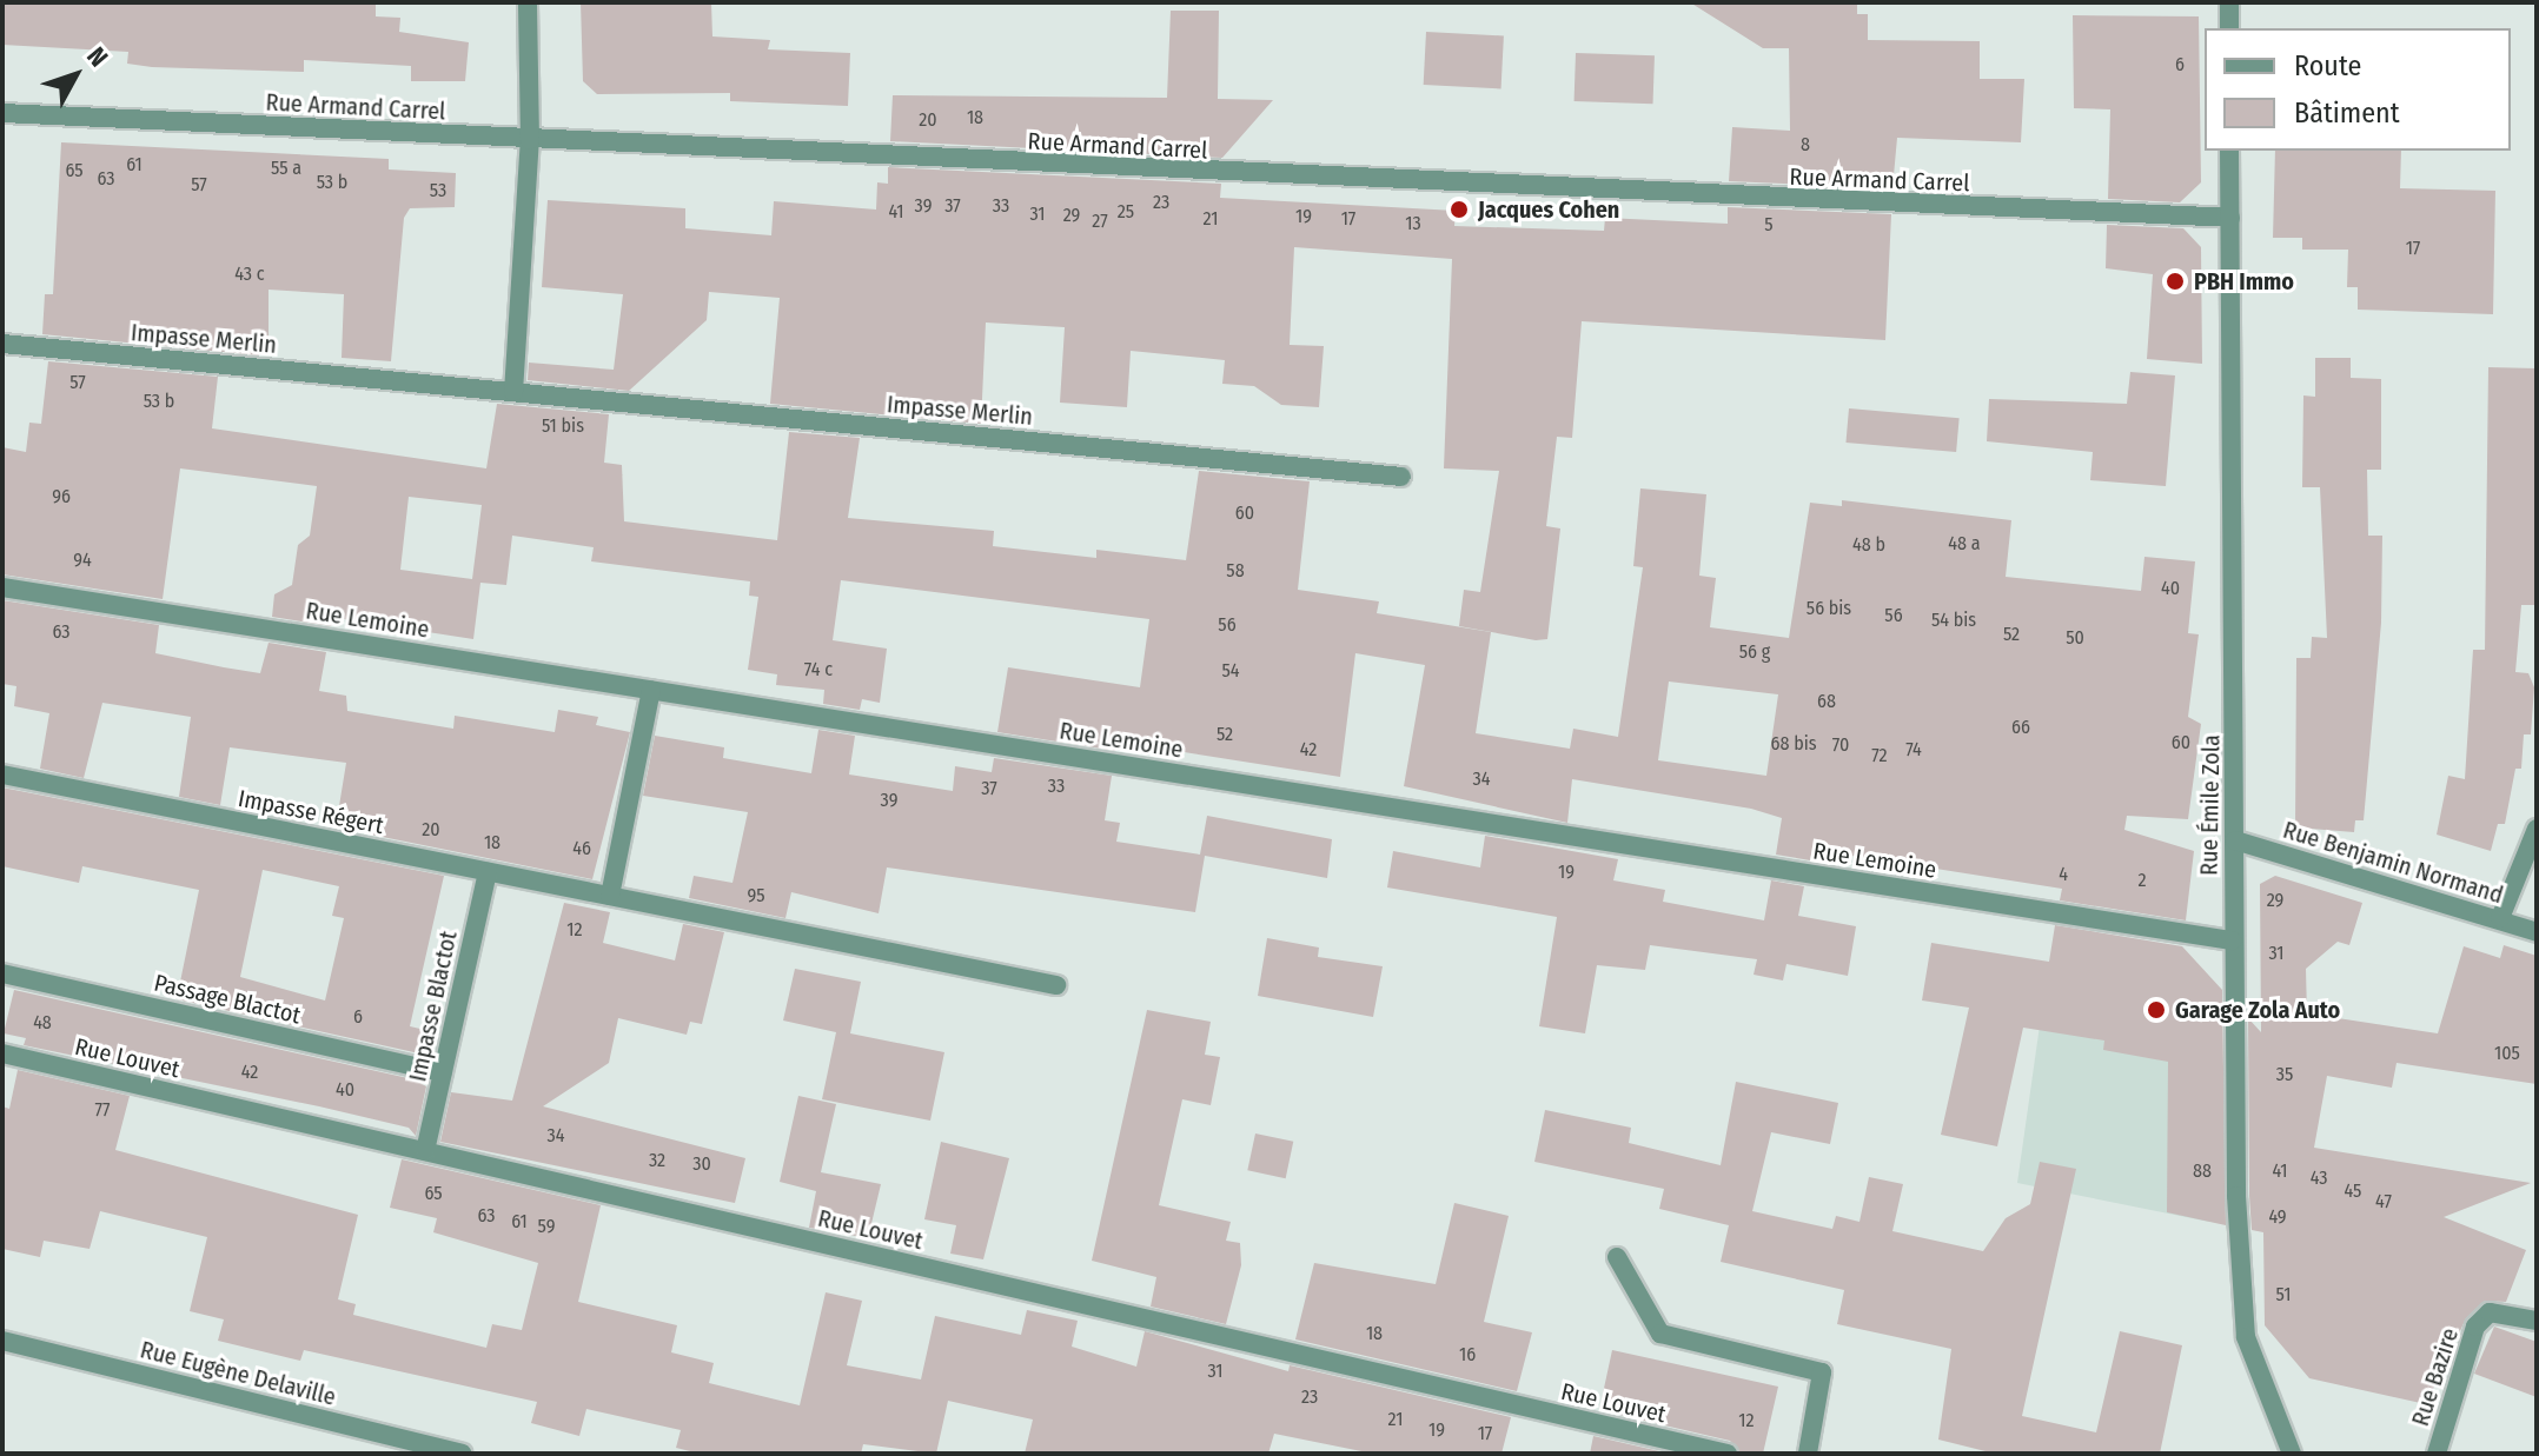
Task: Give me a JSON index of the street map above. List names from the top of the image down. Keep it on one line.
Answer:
{"streets":{"street":["Rue Armand Carrel","Impasse Merlin","Rue Lemoine","Rue Émile Zola","Impasse Régert","Rue Benjamin Normand","Passage Blactot","Impasse Blactot","Rue Louvet","Rue Eugène Delaville","Rue Bazire"]},"crossings":[["Rue Armand Carrel","Rue Émile Zola"],["Rue Lemoine","Rue Émile Zola"],["Rue Émile Zola","Rue Benjamin Normand"],["Impasse Régert","Impasse Blactot"],["Passage Blactot","Impasse Blactot"],["Impasse Blactot","Rue Louvet"]],"places":["Jacques Cohen","PBH Immo","Garage Zola Auto"],"house_numbers":["6","18","20","8","61","55 a","65","63","53 b","57","53","23","39","37","33","41","25","31","29","19","21","17","27","13","5","17","43 c","57","53 b","51 bis","96","60","48 a","48 b","94","58","40","56 bis","56","54 bis","56","63","52","50","56 g","74 c","54","68","66","52","60","68 bis","70","42","74","72","34","33","37","39","20","18","46","19","4","2","95","29","12","31","6","48","105","42","35","40","77","34","32","30","88","41","43","45","65","47","63","49","61","59","51","18","16","31","23","21","12","19","17"],"legend":["Route","Bâtiment"],"north":"top right"}
